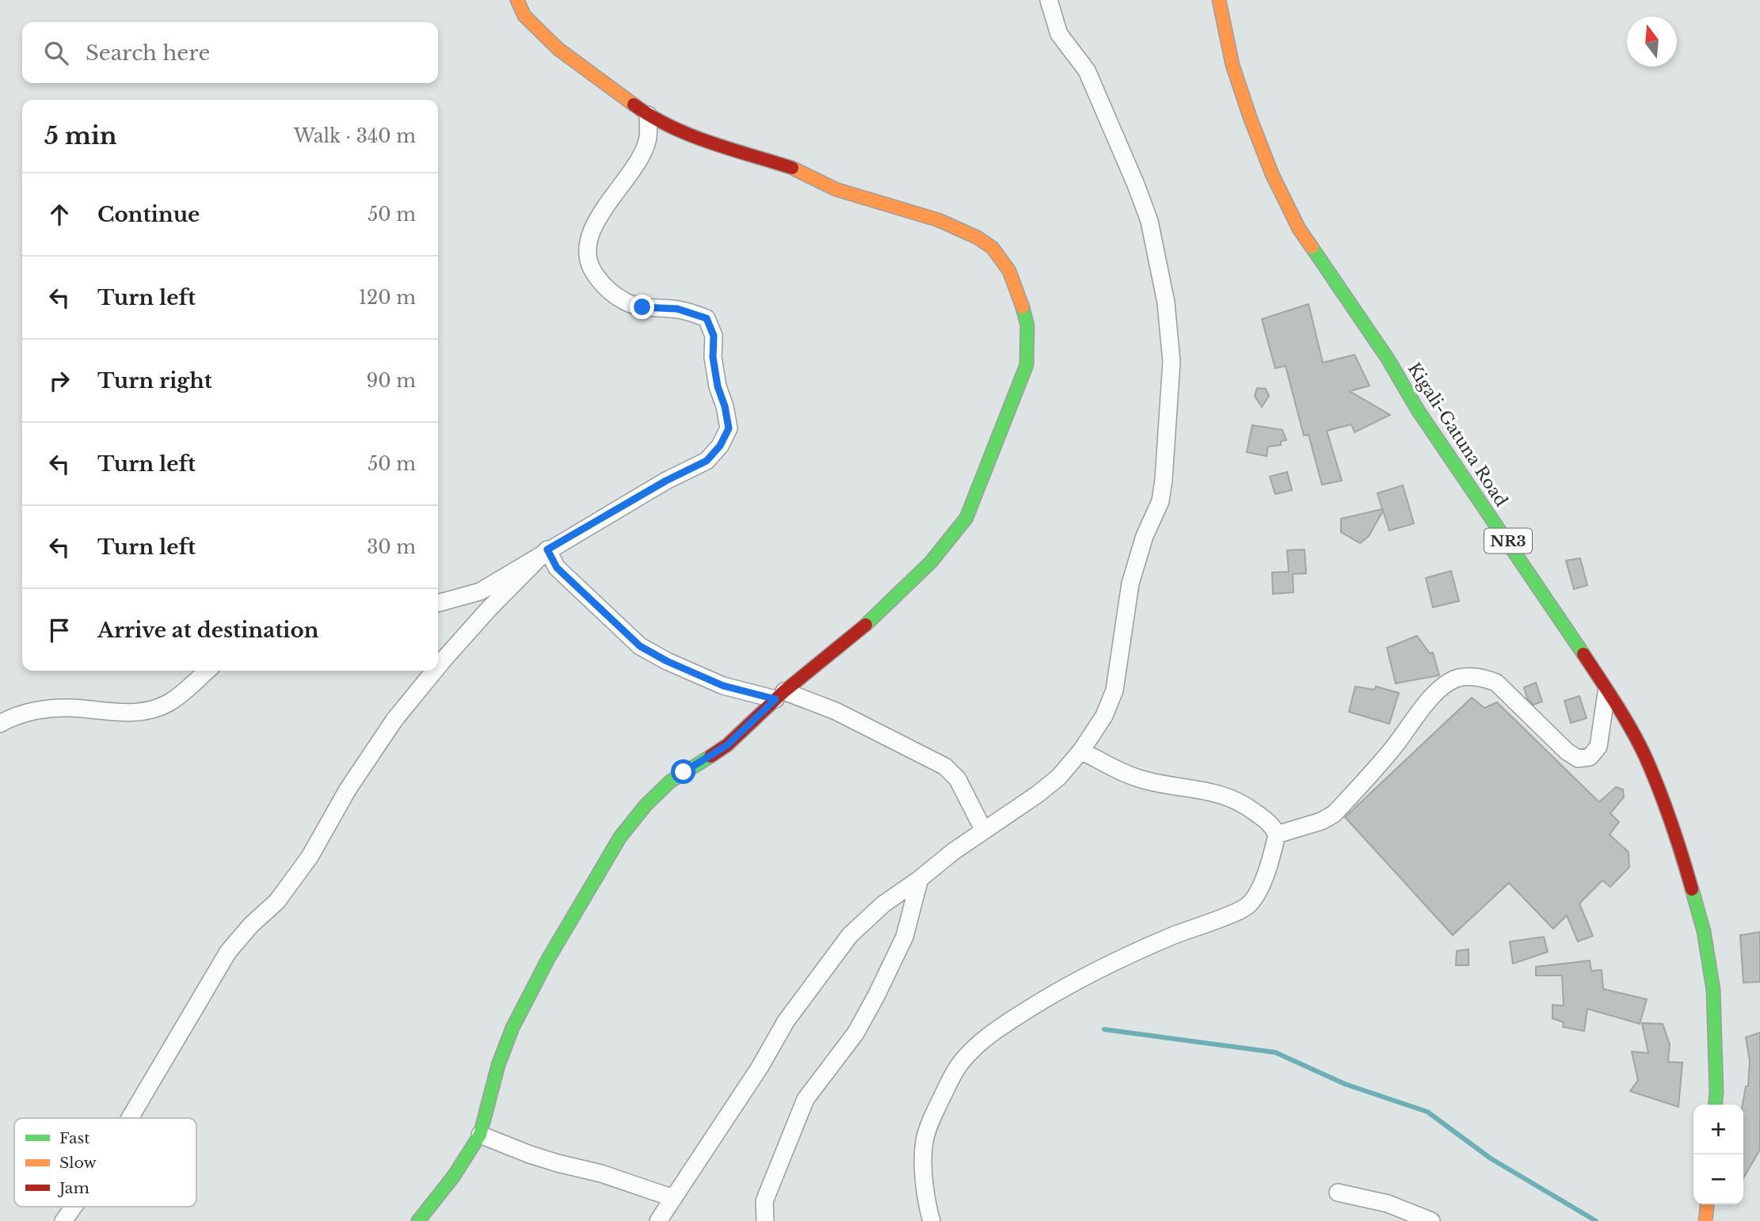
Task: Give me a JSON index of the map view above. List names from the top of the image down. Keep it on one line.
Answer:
{"streets":{"main road":["Kigali-Gatuna Road","NR3"]},"legend":["Fast","Slow","Jam"],"north":"top","page":{"search":"Search here","heading":["5 min","Walk · 340 m"],"list":[["Continue","50 m"],["Turn left","120 m"],["Turn right","90 m"],["Turn left","50 m"],["Turn left","30 m"],"Arrive at destination"],"map_buttons":["+","−"]}}
